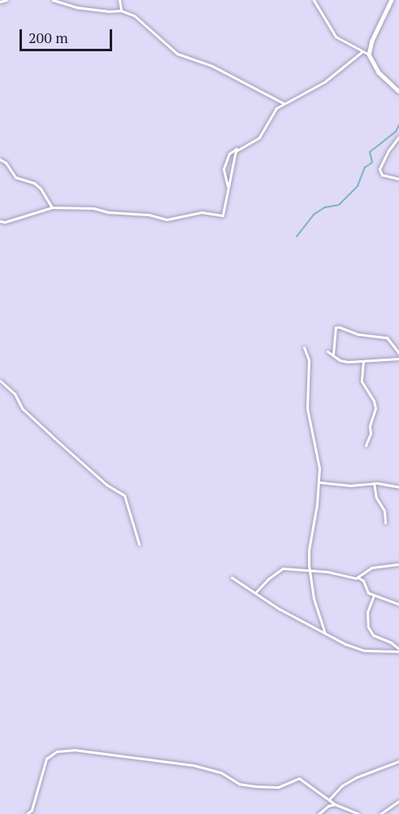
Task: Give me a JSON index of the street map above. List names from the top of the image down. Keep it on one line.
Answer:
{"scale_bar":"200 m"}
